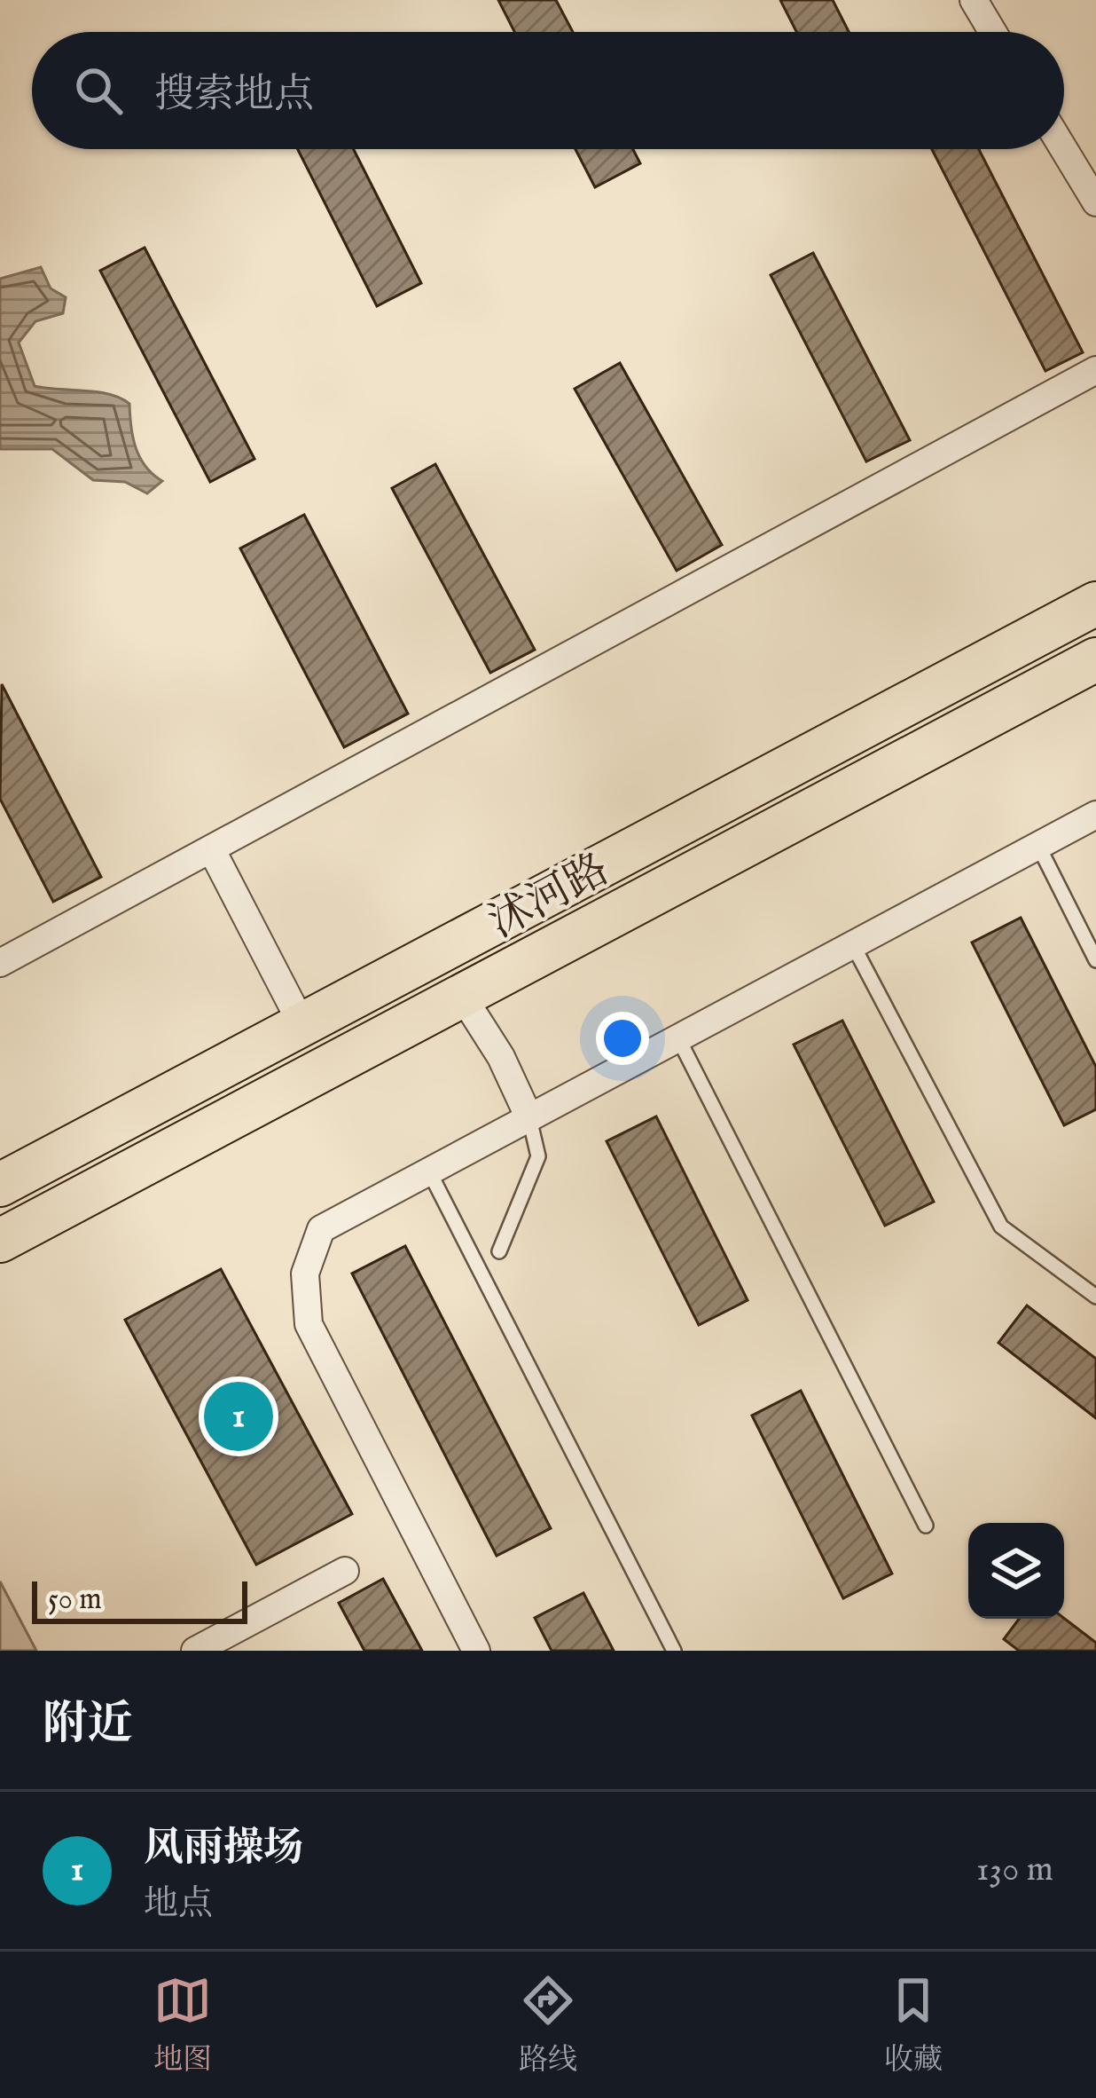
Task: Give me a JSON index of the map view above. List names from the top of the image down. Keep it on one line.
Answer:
{"streets":{"main road":["沭河路"]},"scale_bar":"50 m","page":{"search":"搜索地点","pins":"1","scale":"50 m","heading":"附近","list":[{"mark":"1","name":"风雨操场","note":"地点","value":"130 m"}],"nav":["地图","路线","收藏"]}}
